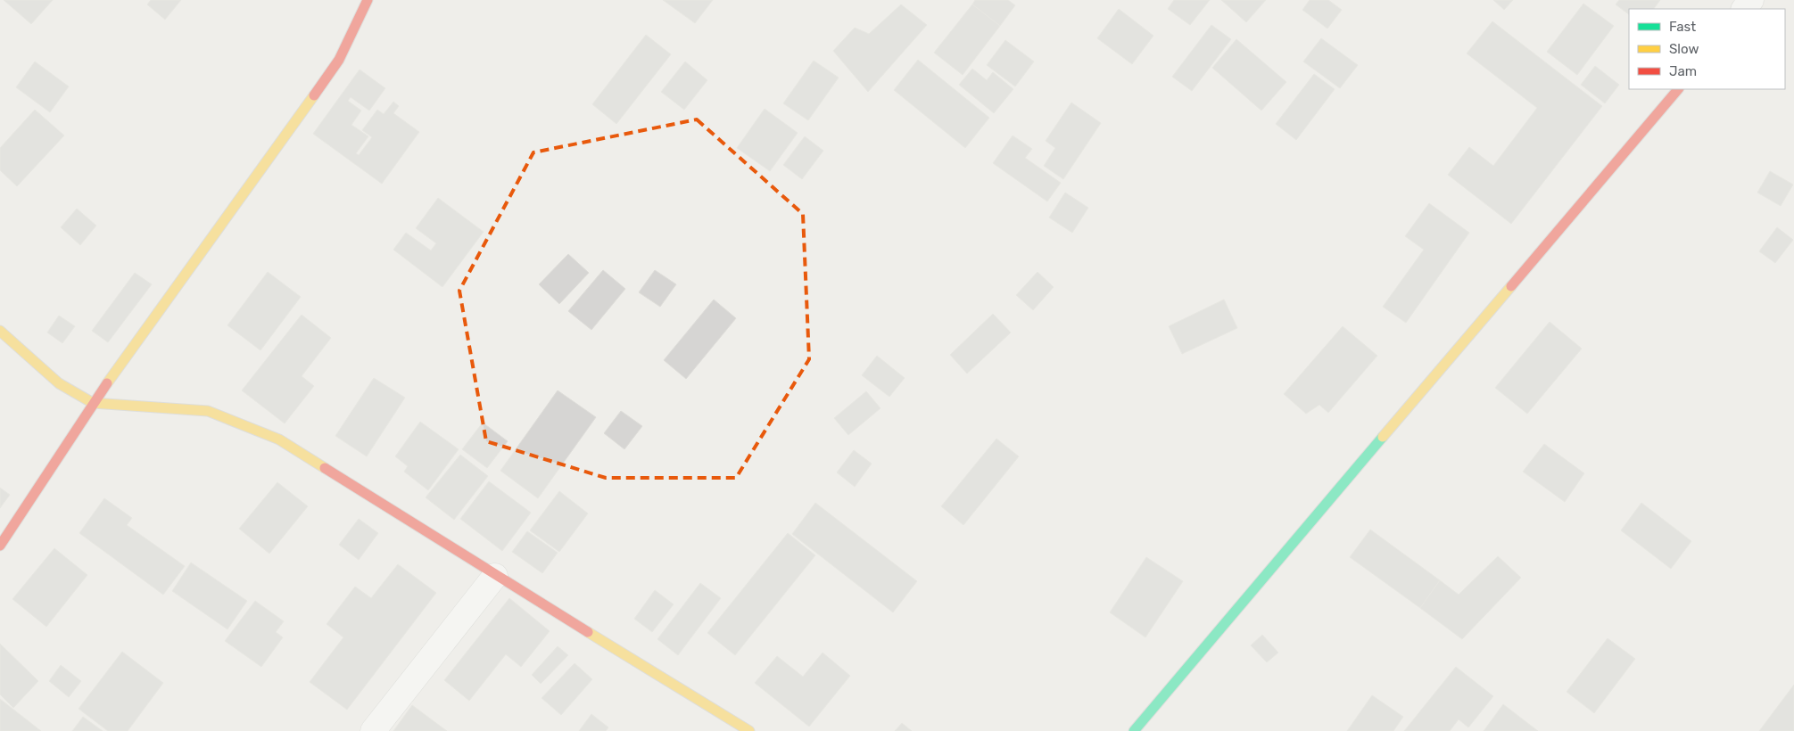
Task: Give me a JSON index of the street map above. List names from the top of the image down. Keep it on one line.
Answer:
{"legend":["Fast","Slow","Jam"]}
